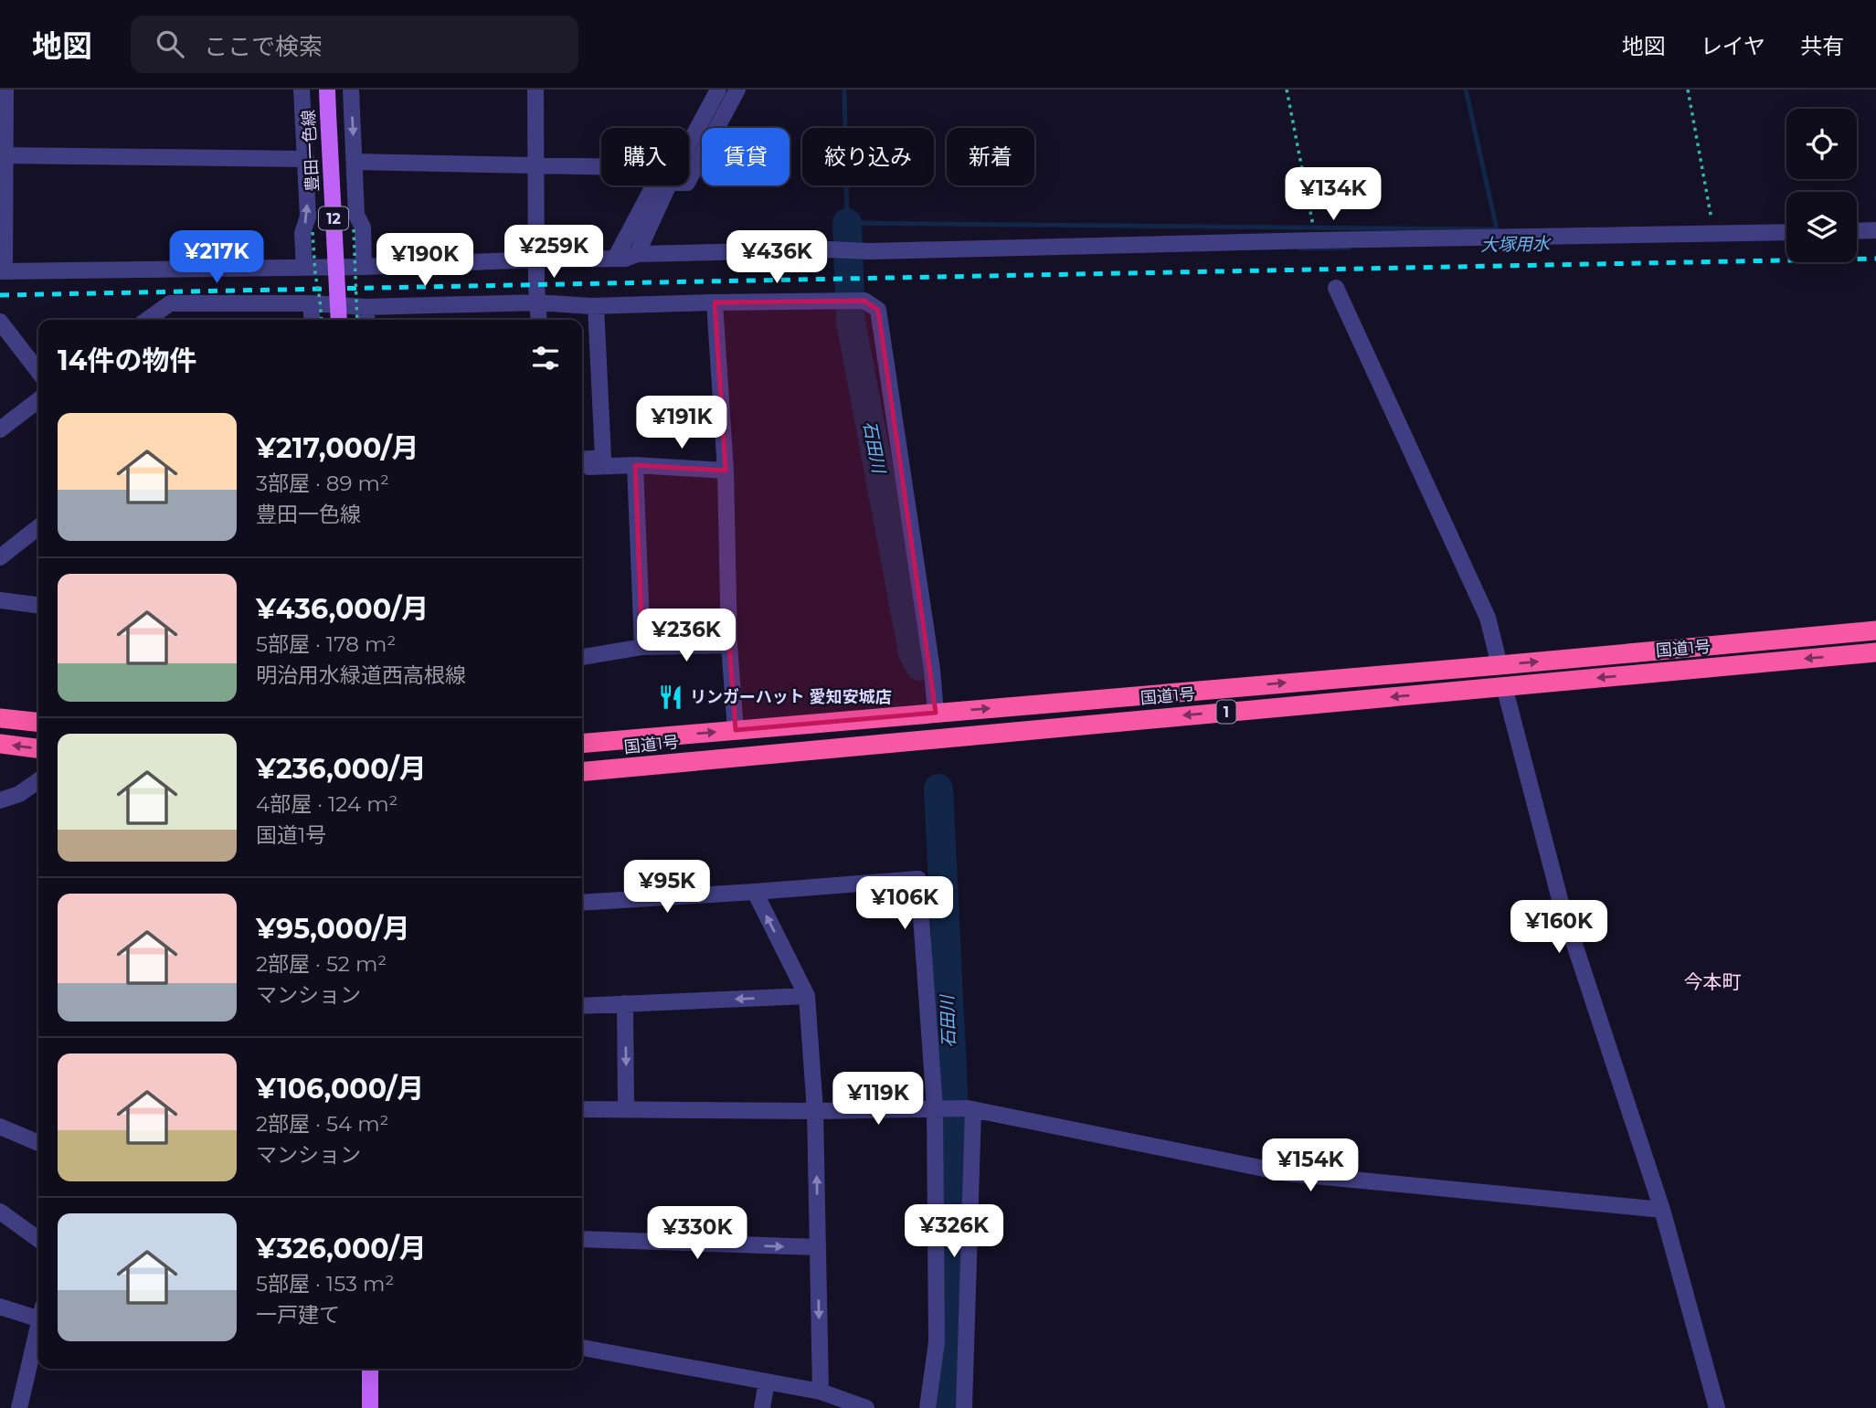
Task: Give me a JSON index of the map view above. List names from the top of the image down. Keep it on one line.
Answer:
{"streets":{"highway":["国道1号","1"],"main road":["豊田一色線","12"]},"districts":["今本町"],"water":["大塚用水","石田川"],"places":{"restaurant":["リンガーハット 愛知安城店"]},"page":{"header":"地図","search":"ここで検索","nav":["地図","レイヤ","共有"],"chip":["購入","賃貸","絞り込み","新着"],"price":["¥134K","¥259K","¥217K","¥436K","¥190K","¥191K","¥236K","¥95K","¥106K","¥160K","¥119K","¥154K","¥326K","¥330K"],"heading":"14件の物件","list":[{"name":"¥217,000/月","note":"3部屋 · 89 m² · 豊田一色線"},{"name":"¥436,000/月","note":"5部屋 · 178 m² · 明治用水緑道西高根線"},{"name":"¥236,000/月","note":"4部屋 · 124 m² · 国道1号"},{"name":"¥95,000/月","note":"2部屋 · 52 m² · マンション"},{"name":"¥106,000/月","note":"2部屋 · 54 m² · マンション"},{"name":"¥326,000/月","note":"5部屋 · 153 m² · 一戸建て"}]}}
